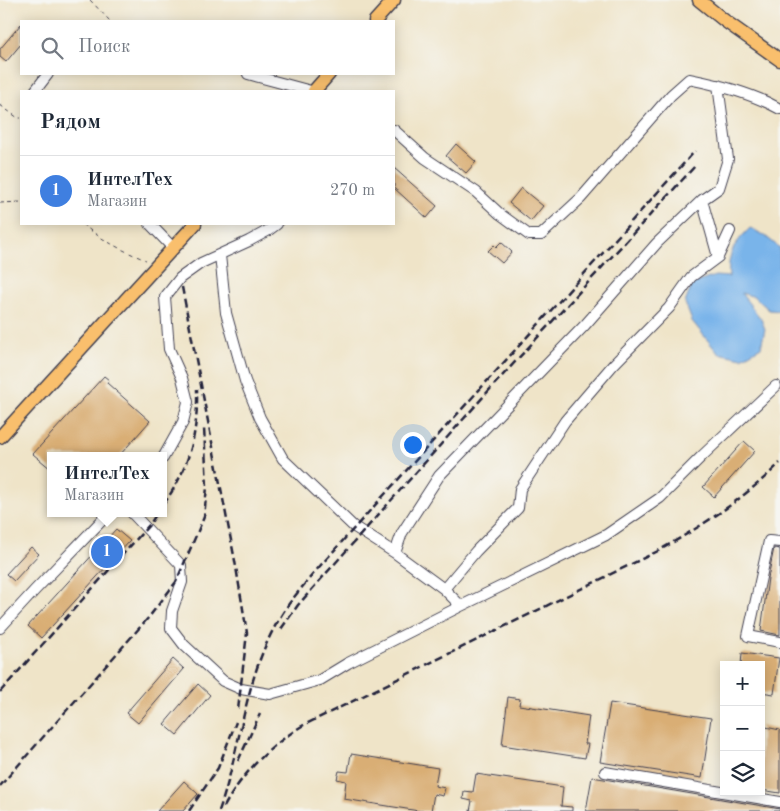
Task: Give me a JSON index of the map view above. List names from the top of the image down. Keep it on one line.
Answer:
{"page":{"search":"Поиск","heading":"Рядом","list":[{"mark":"1","name":"ИнтелТех","note":"Магазин","value":"270 m"}],"popup":["ИнтелТех","Магазин"],"pins":"1","map_buttons":["+","−"]}}
